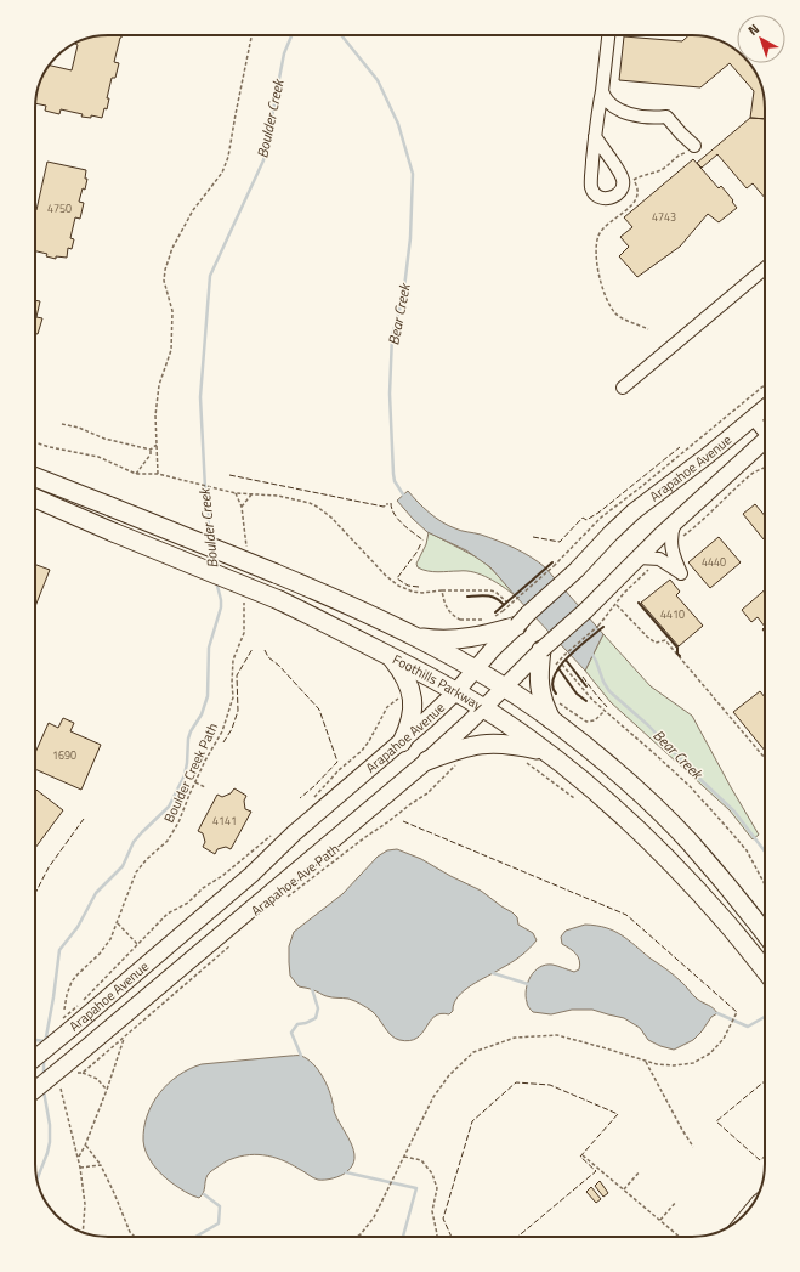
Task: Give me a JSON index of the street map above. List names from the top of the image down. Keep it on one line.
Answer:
{"streets":{"highway":["Foothills Parkway"],"main road":["Arapahoe Avenue"],"path":["Boulder Creek Path","Arapahoe Ave Path"]},"crossings":[["Arapahoe Avenue","Foothills Parkway"]],"water":["Boulder Creek","Bear Creek"],"house_numbers":["4750","4743","4440","4410","1690","4141"],"north":"top left"}
